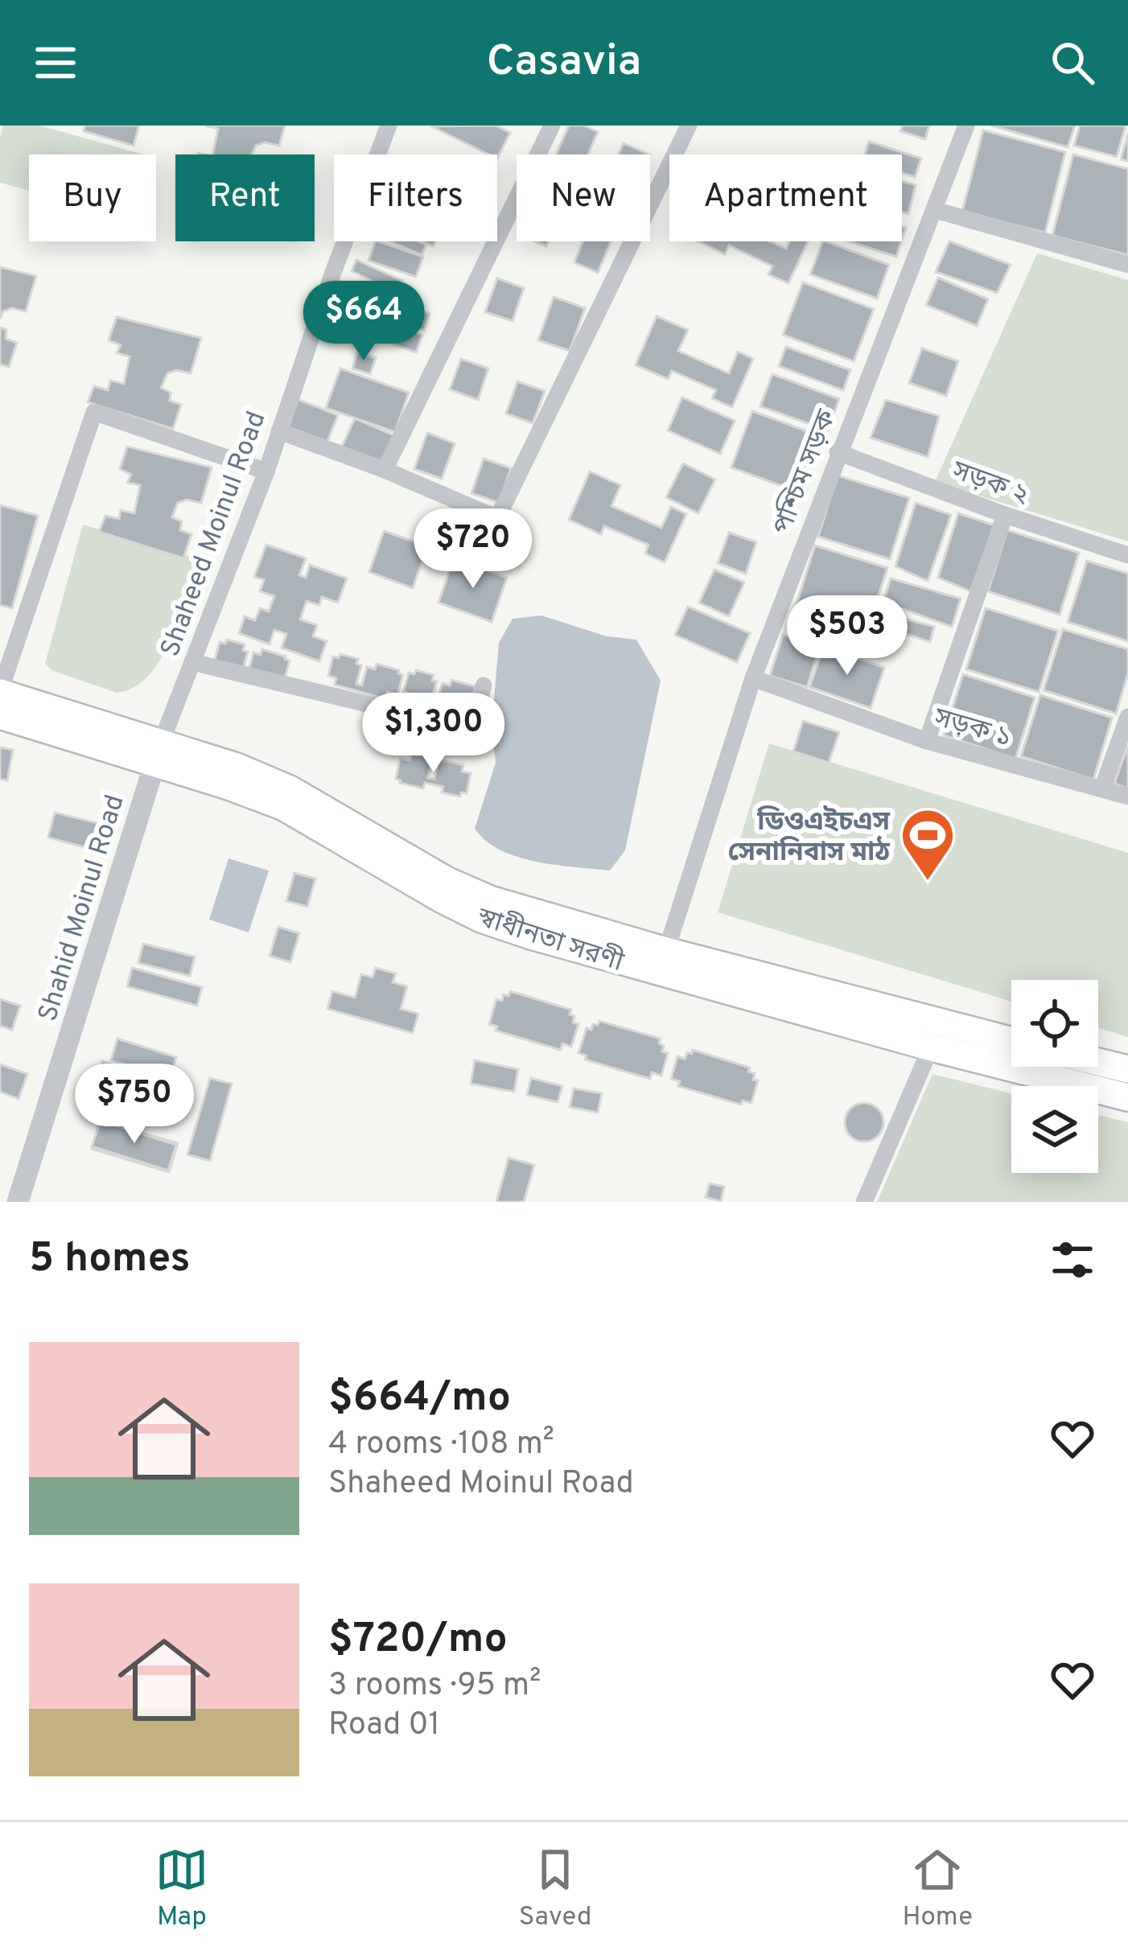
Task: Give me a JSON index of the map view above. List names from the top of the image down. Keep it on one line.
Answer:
{"streets":{"main road":["স্বাধীনতা সরণী"],"street":["পশ্চিম সড়ক","সড়ক ২","Shaheed Moinul Road","সড়ক ১","Shahid Moinul Road"]},"crossings":[["পশ্চিম সড়ক","সড়ক ২"],["পশ্চিম সড়ক","সড়ক ১"],["পশ্চিম সড়ক","স্বাধীনতা সরণী"],["Shaheed Moinul Road","Shahid Moinul Road"],["Shaheed Moinul Road","স্বাধীনতা সরণী"],["Shahid Moinul Road","স্বাধীনতা সরণী"]],"places":{"sports":["ডিওএইচএস সেনানিবাস মাঠ"]},"page":{"header":"Casavia","chip":["Buy","Rent","Filters","New","Apartment"],"price":["$664","$720","$503","$1,300","$750"],"heading":"5 homes","list":[{"name":"$664/mo","note":"4 rooms · 108 m² · Shaheed Moinul Road"},{"name":"$720/mo","note":"3 rooms · 95 m² · Road 01"}],"tabs":["Map","Saved","Home"]}}
